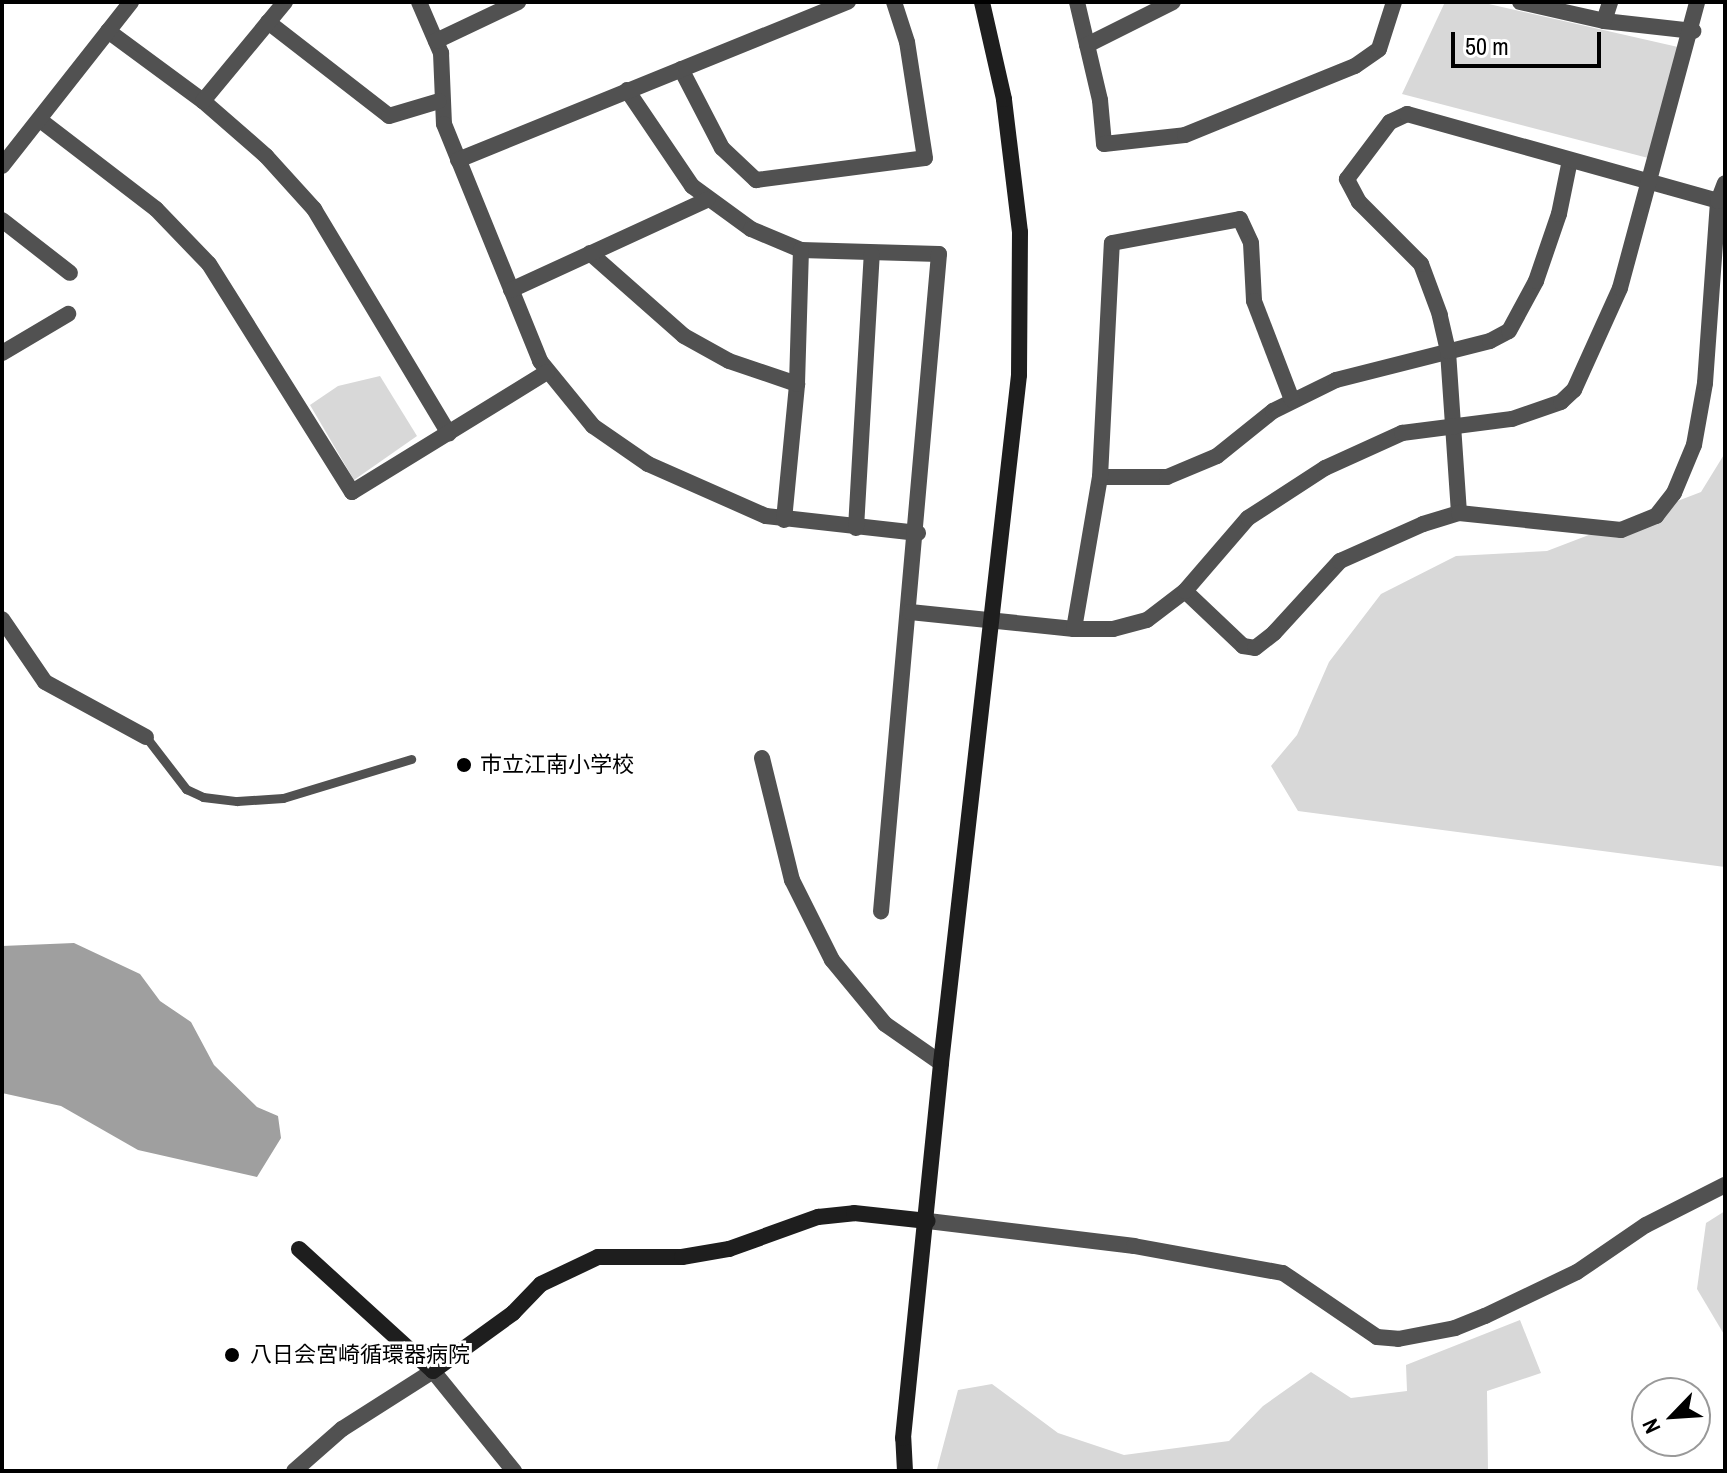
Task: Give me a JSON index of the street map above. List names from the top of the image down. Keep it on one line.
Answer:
{"places":["市立江南小学校","八日会宮崎循環器病院"],"scale_bar":"50 m","north":"bottom left"}
